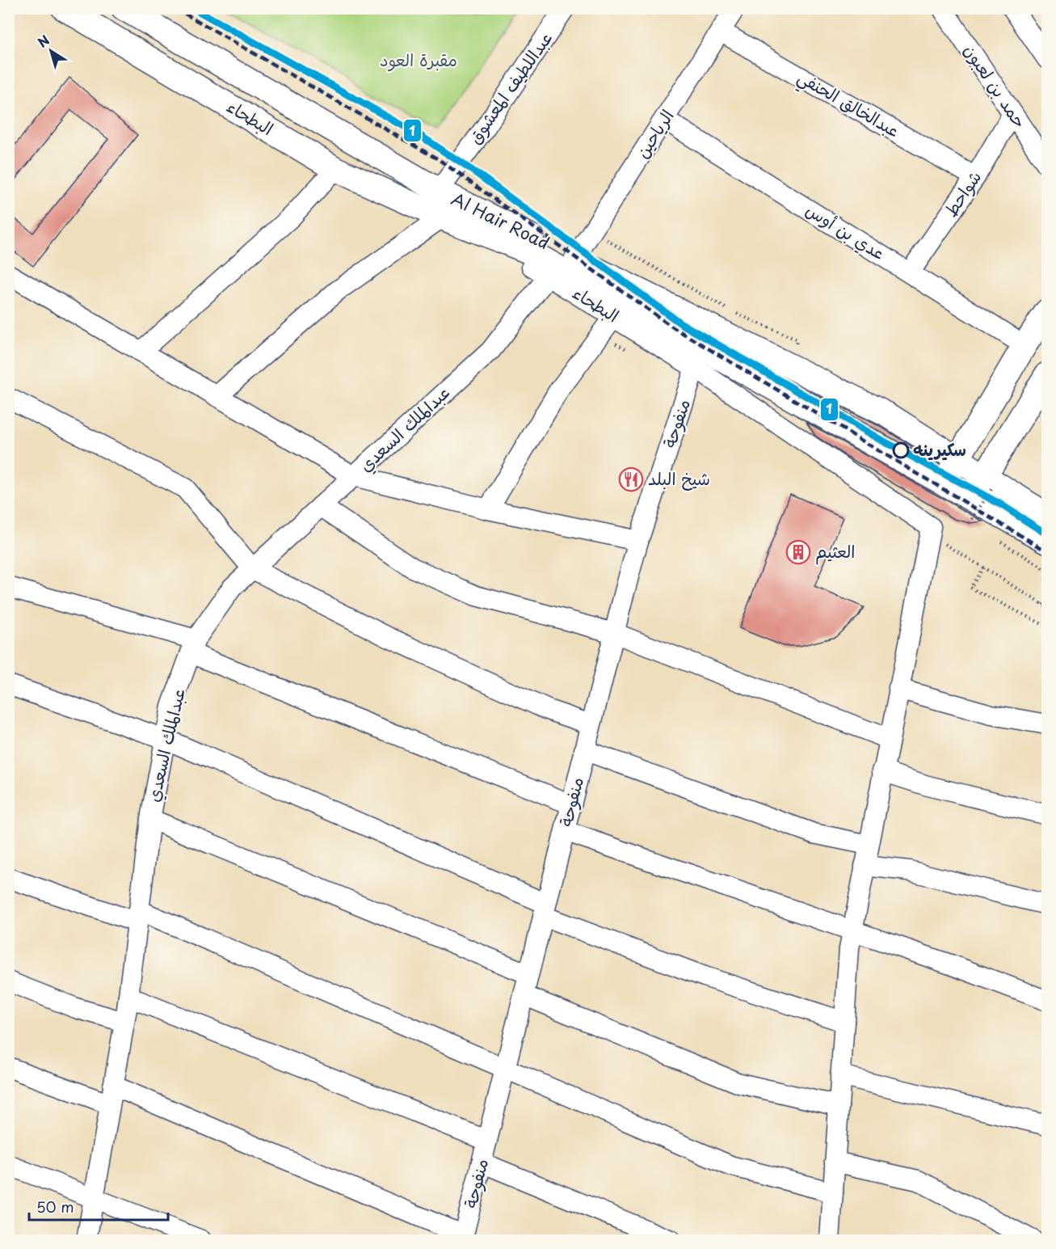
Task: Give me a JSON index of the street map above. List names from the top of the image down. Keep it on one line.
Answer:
{"streets":{"main road":["البطحاء","Al Hair Road"],"street":["حمد بن لعبون","عبداللطيف المعشوق","عبدالخالق الحنفي","الرياحين","شواحط","عدي بن أوس","منفوحة","عبدالملك السعدي"]},"crossings":[["حمد بن لعبون","شواحط"],["عبداللطيف المعشوق","البطحاء"],["عبداللطيف المعشوق","Al Hair Road"],["عبدالخالق الحنفي","الرياحين"],["عبدالخالق الحنفي","شواحط"],["البطحاء","الرياحين"],["البطحاء","Al Hair Road"],["البطحاء","منفوحة"],["البطحاء","عبدالملك السعدي"],["الرياحين","Al Hair Road"],["الرياحين","عدي بن أوس"],["الرياحين","عبدالملك السعدي"],["شواحط","عدي بن أوس"],["Al Hair Road","عبدالملك السعدي"]],"parks":["مقبرة العود"],"places":{"other":["سكيرينه"],"restaurant":["شيخ البلد"],"building":["العثيم"]},"lines":["transit line 1"],"scale_bar":"50 m","north":"top left"}
